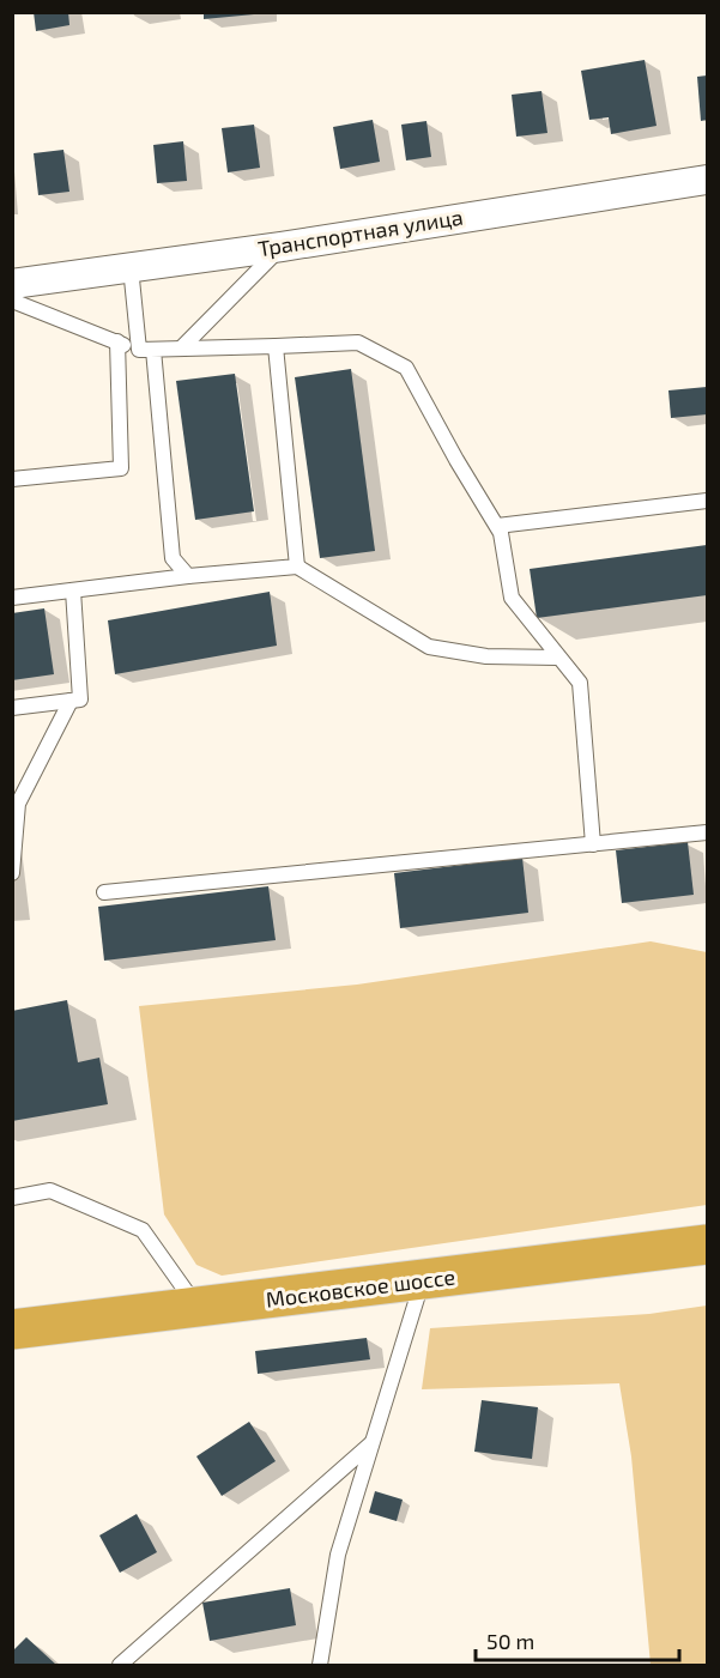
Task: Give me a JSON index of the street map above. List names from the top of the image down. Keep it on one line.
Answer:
{"streets":{"highway":["Московское шоссе"],"street":["Транспортная улица"]},"scale_bar":"50 m"}
